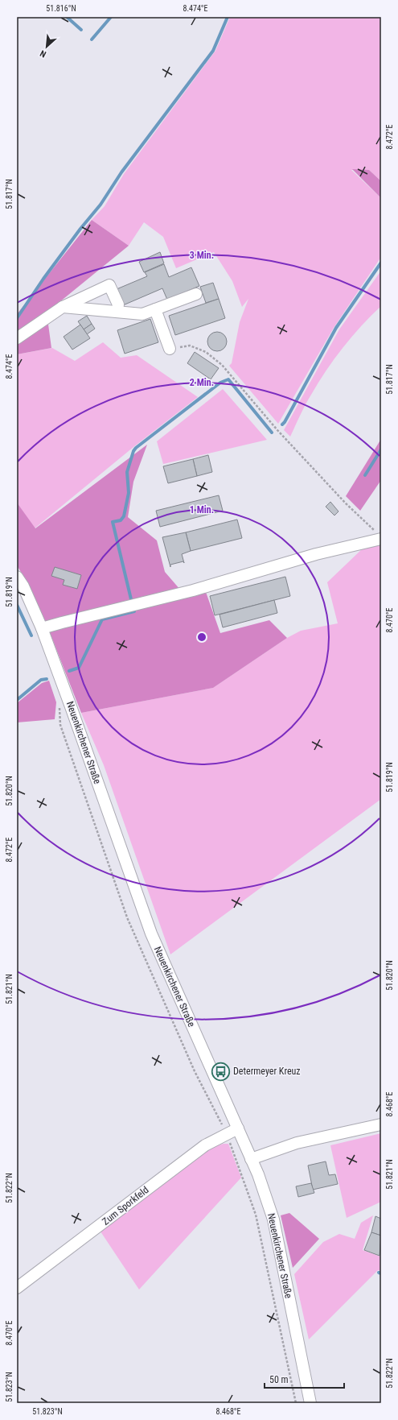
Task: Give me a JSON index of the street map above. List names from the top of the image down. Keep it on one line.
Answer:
{"streets":{"street":["Neuenkirchener Straße","Zum Sporkfeld"]},"crossings":[["Neuenkirchener Straße","Zum Sporkfeld"]],"places":{"bus stop":["Determeyer Kreuz"]},"scale_bar":"50 m","north":"bottom left","coordinates":["51.816°N","8.474°E","8.472°E","51.817°N","51.819°N","8.470°E","51.820°N","51.821°N","8.468°E","51.822°N","51.823°N"],"rings":["3 Min.","2 Min.","1 Min."]}
